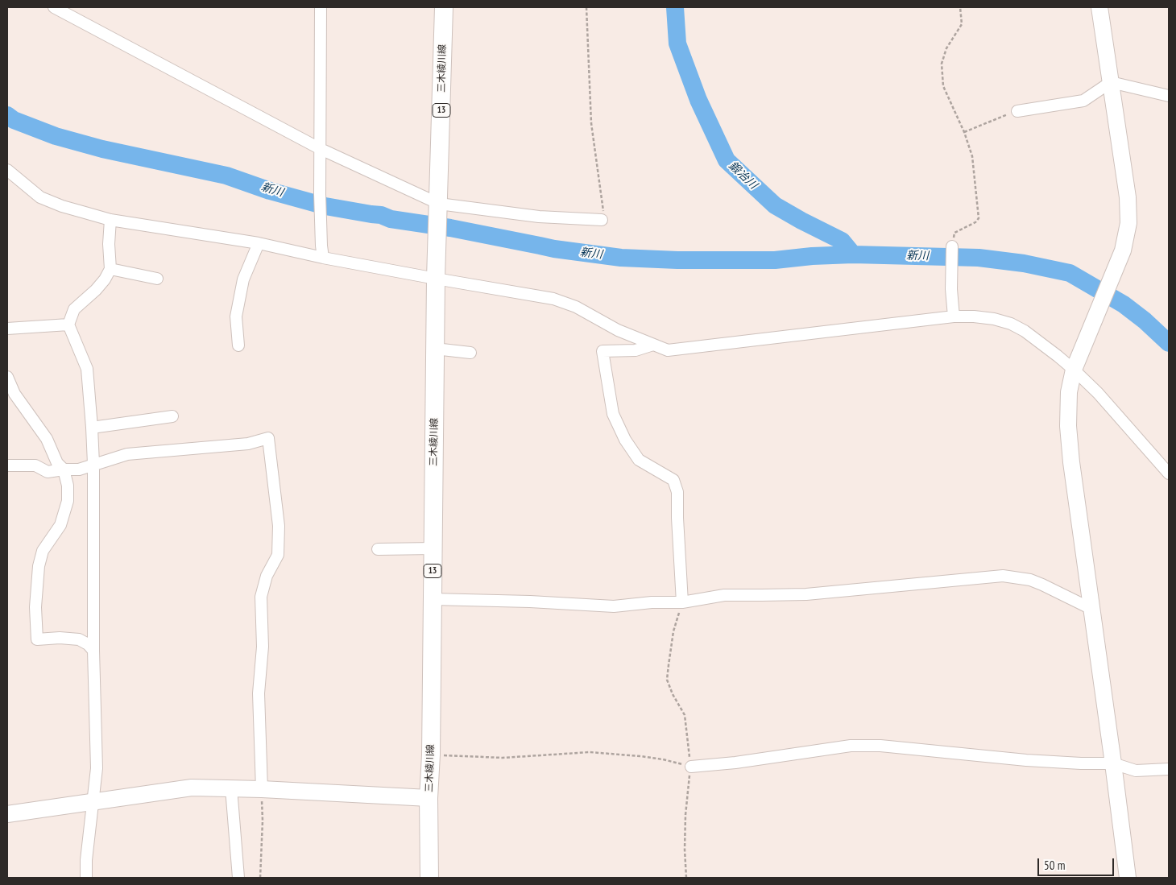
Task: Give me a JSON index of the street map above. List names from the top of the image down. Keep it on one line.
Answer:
{"streets":{"main road":["三木綾川線","13"]},"water":["鍛冶川","新川"],"scale_bar":"50 m"}
